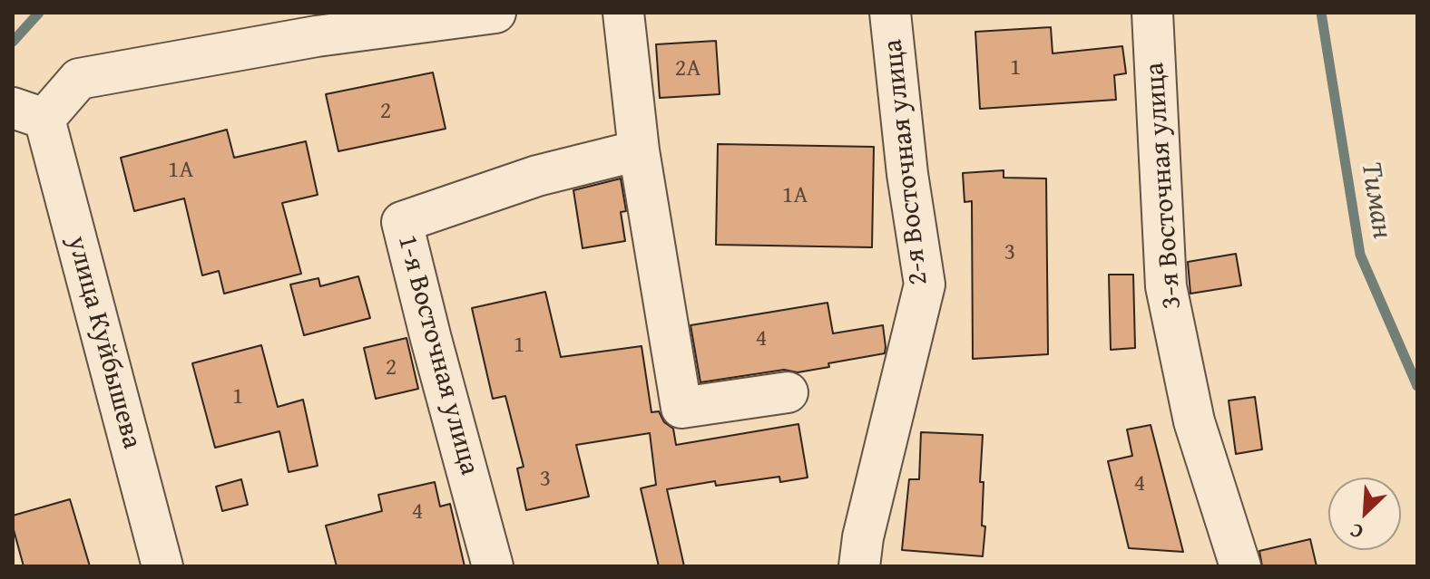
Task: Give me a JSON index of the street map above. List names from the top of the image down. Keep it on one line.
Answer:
{"streets":{"street":["2-я Восточная улица","3-я Восточная улица","улица Куйбышева","1-я Восточная улица"]},"water":["Тиман"],"house_numbers":["1","2А","2","1А","1А","3","4","1","2","1","3","4","4"],"north":"bottom left"}
